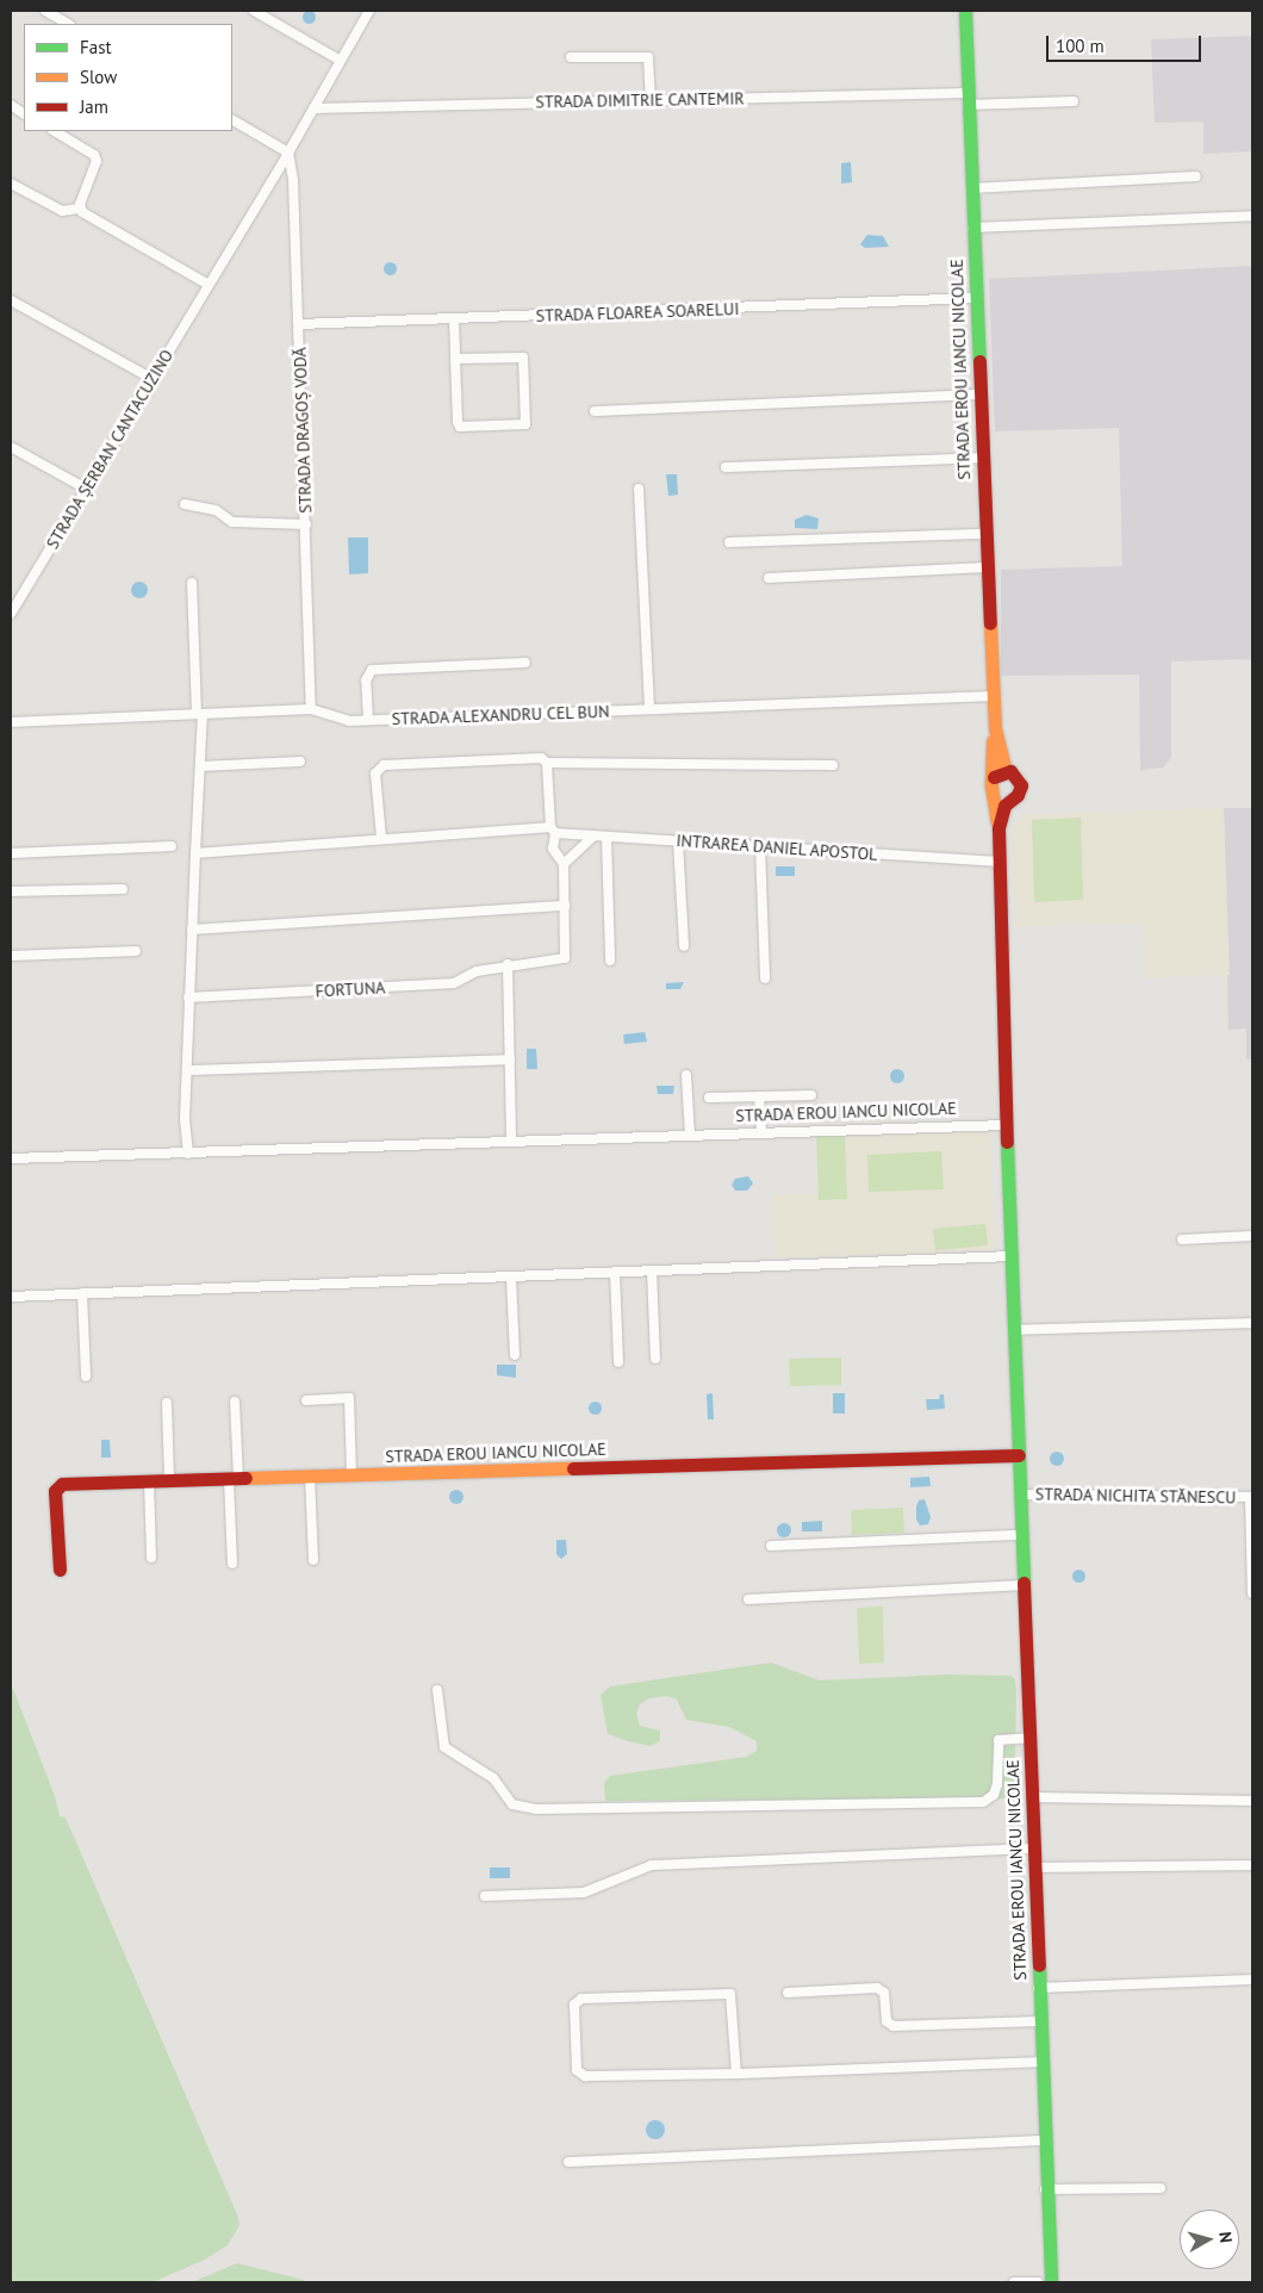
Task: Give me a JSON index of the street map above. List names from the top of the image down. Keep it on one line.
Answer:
{"streets":{"street":["STRADA DIMITRIE CANTEMIR","STRADA FLOAREA SOARELUI","STRADA EROU IANCU NICOLAE","STRADA DRAGOȘ VODĂ","STRADA ȘERBAN CANTACUZINO","STRADA ALEXANDRU CEL BUN","INTRAREA DANIEL APOSTOL","FORTUNA","STRADA NICHITA STĂNESCU"]},"crossings":[["STRADA DIMITRIE CANTEMIR","STRADA EROU IANCU NICOLAE"],["STRADA DIMITRIE CANTEMIR","STRADA ȘERBAN CANTACUZINO"],["STRADA FLOAREA SOARELUI","STRADA EROU IANCU NICOLAE"],["STRADA FLOAREA SOARELUI","STRADA DRAGOȘ VODĂ"],["STRADA EROU IANCU NICOLAE","STRADA ALEXANDRU CEL BUN"],["STRADA EROU IANCU NICOLAE","INTRAREA DANIEL APOSTOL"],["STRADA EROU IANCU NICOLAE","STRADA NICHITA STĂNESCU"],["STRADA DRAGOȘ VODĂ","STRADA ȘERBAN CANTACUZINO"],["STRADA DRAGOȘ VODĂ","STRADA ALEXANDRU CEL BUN"]],"legend":["Fast","Slow","Jam"],"scale_bar":"100 m","north":"right"}
